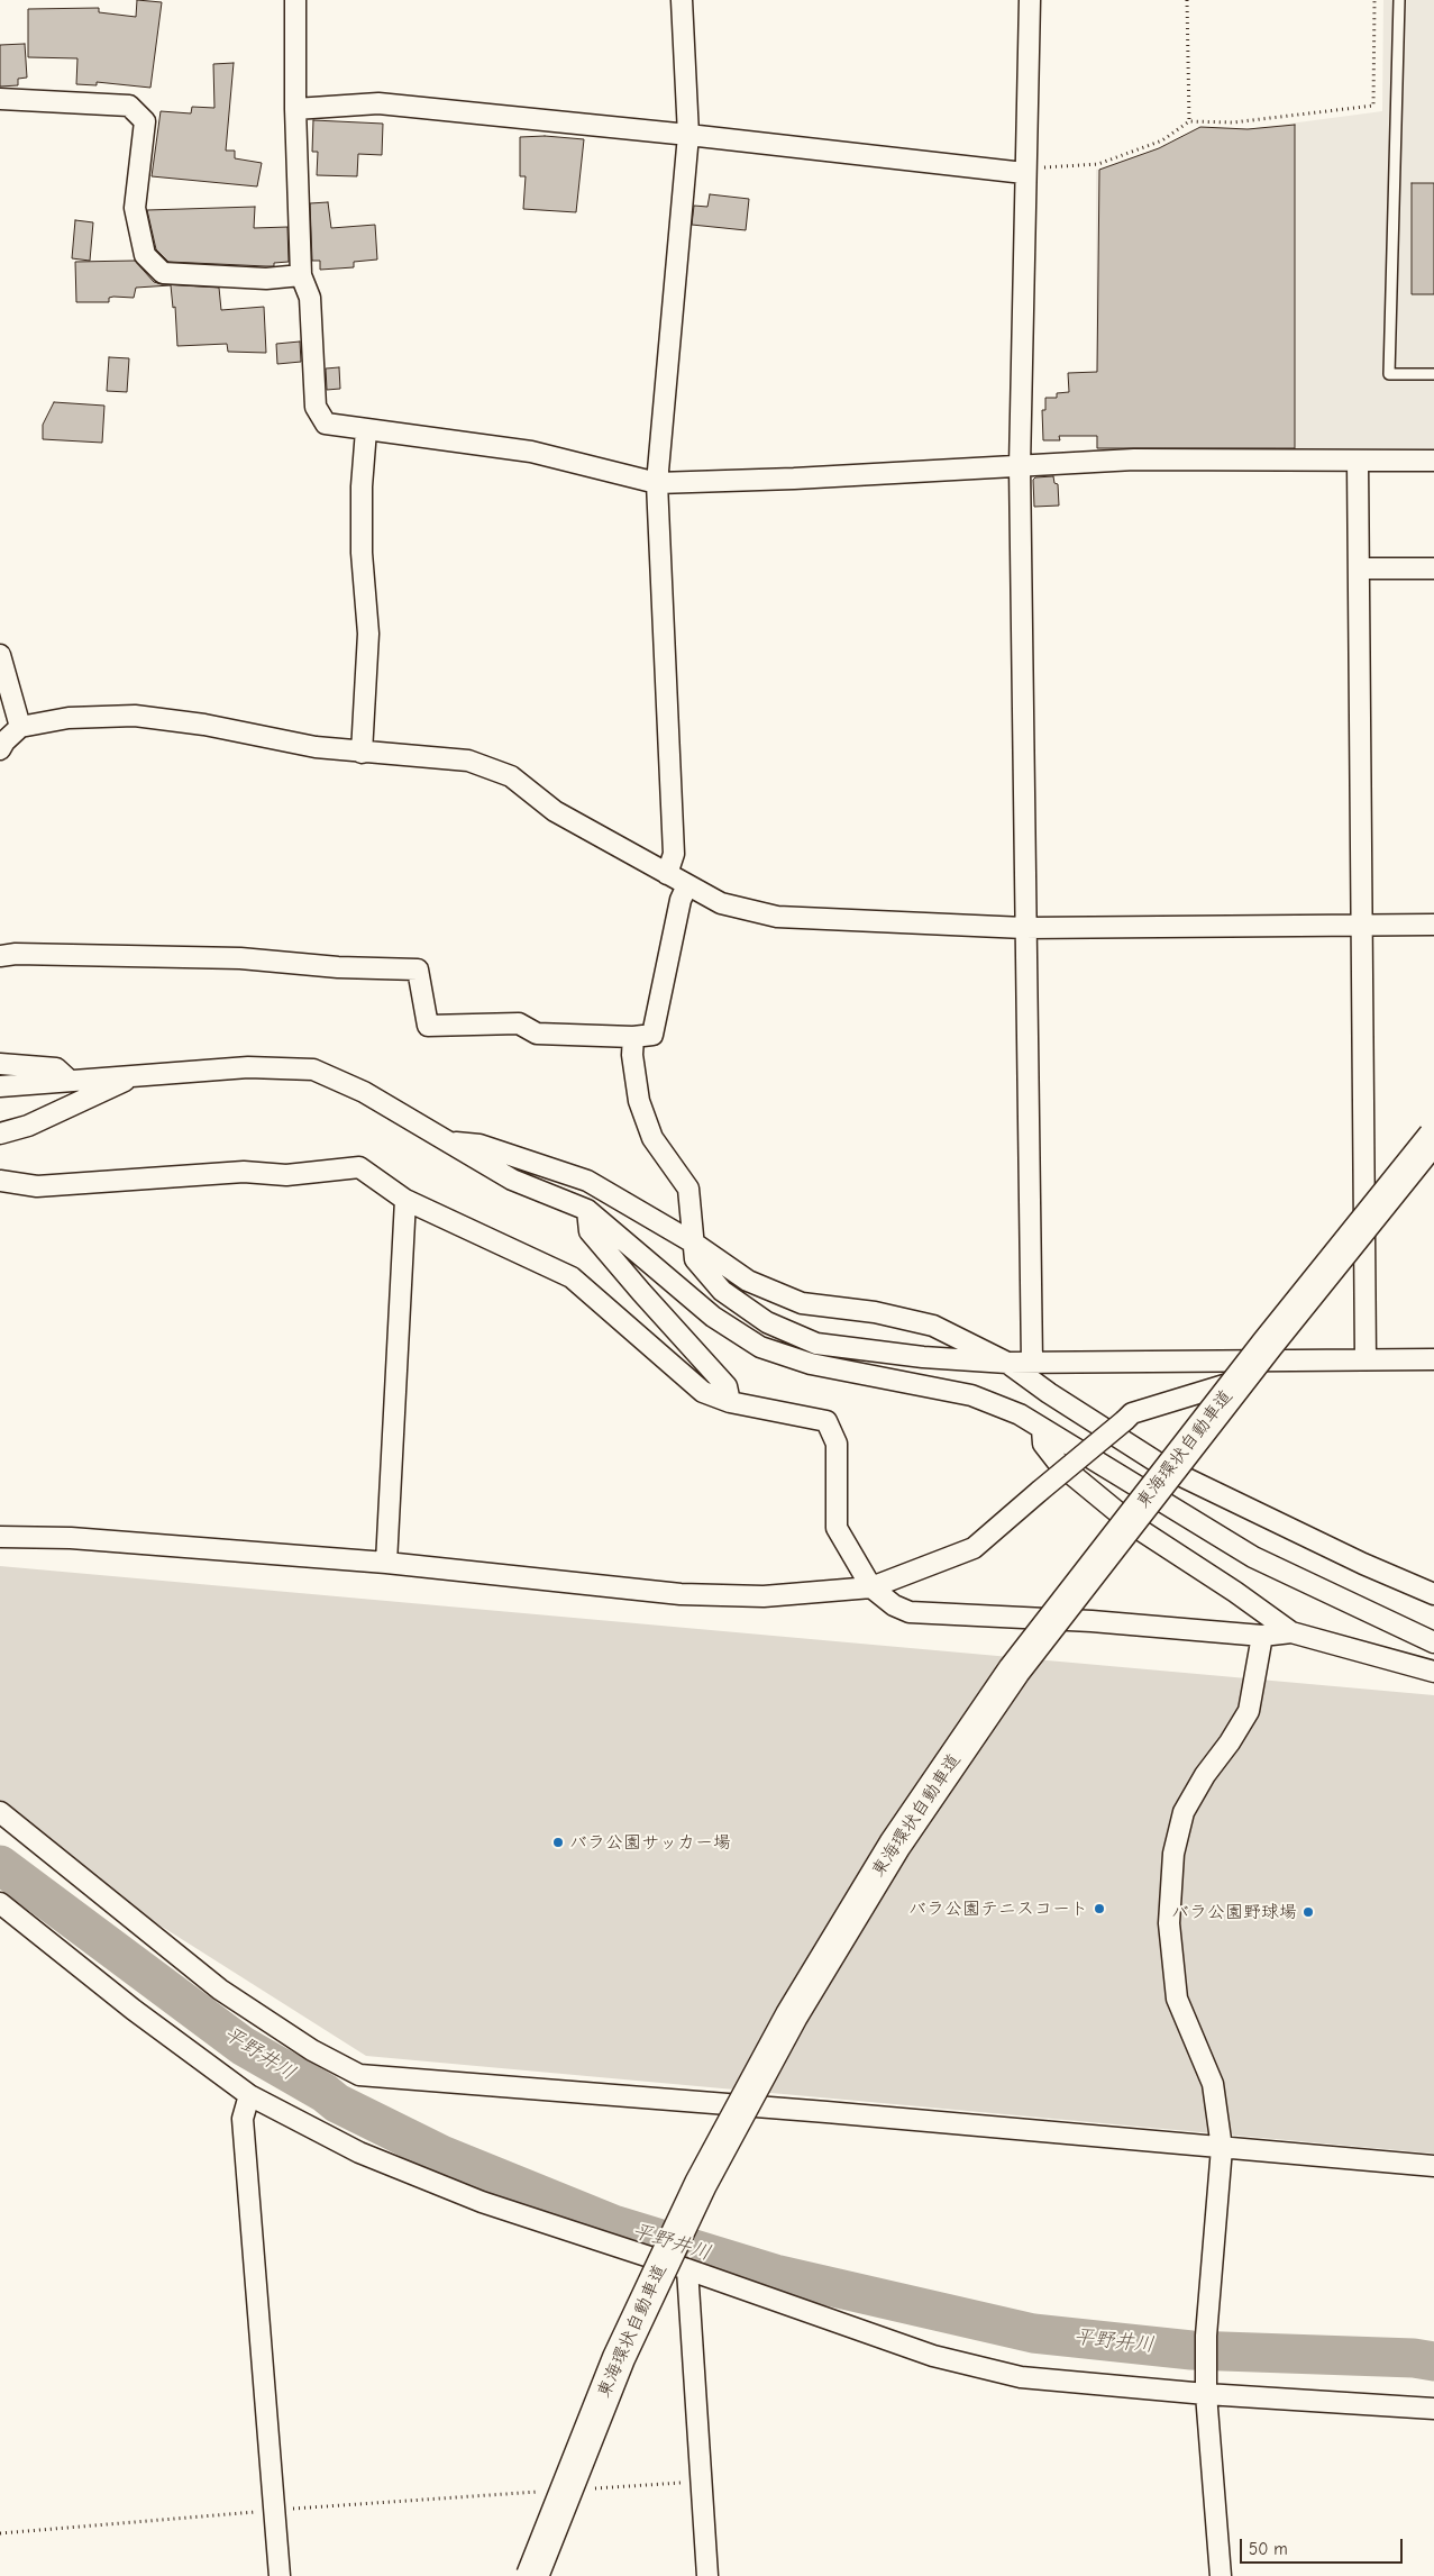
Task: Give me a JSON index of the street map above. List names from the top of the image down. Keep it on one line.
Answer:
{"streets":{"highway":["東海環状自動車道"]},"water":["平野井川"],"places":["バラ公園サッカー場","バラ公園テニスコート","バラ公園野球場"],"scale_bar":"50 m"}
